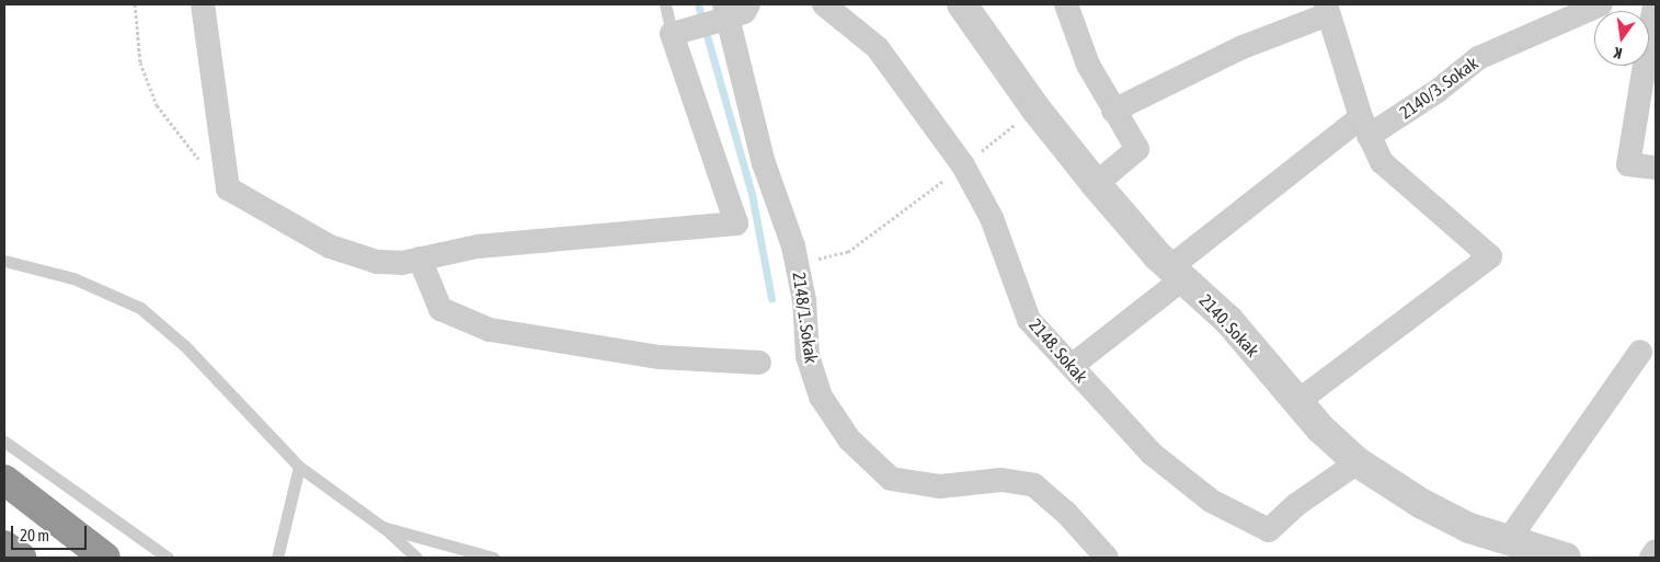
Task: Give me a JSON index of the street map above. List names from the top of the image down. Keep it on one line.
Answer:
{"streets":{"street":["2140/3. Sokak","2148/1. Sokak","2140. Sokak","2148. Sokak"]},"crossings":[["2140/3. Sokak","2140. Sokak"],["2140/3. Sokak","2148. Sokak"],["2140. Sokak","2148. Sokak"]],"scale_bar":"20 m","north":"bottom"}
